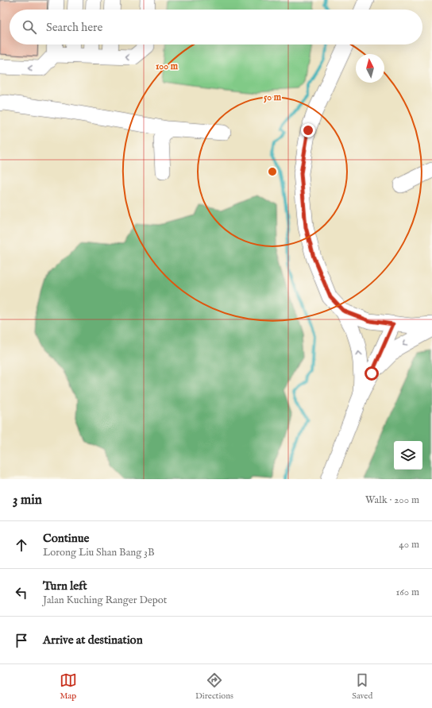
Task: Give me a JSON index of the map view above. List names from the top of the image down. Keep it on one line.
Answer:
{"north":"top","page":{"search":"Search here","heading":["3 min","Walk · 200 m"],"list":[["Continue","Lorong Liu Shan Bang 3B","40 m"],["Turn left","Jalan Kuching Ranger Depot","160 m"],"Arrive at destination"],"nav":["Map","Directions","Saved"]},"rings":["100 m","50 m"]}
